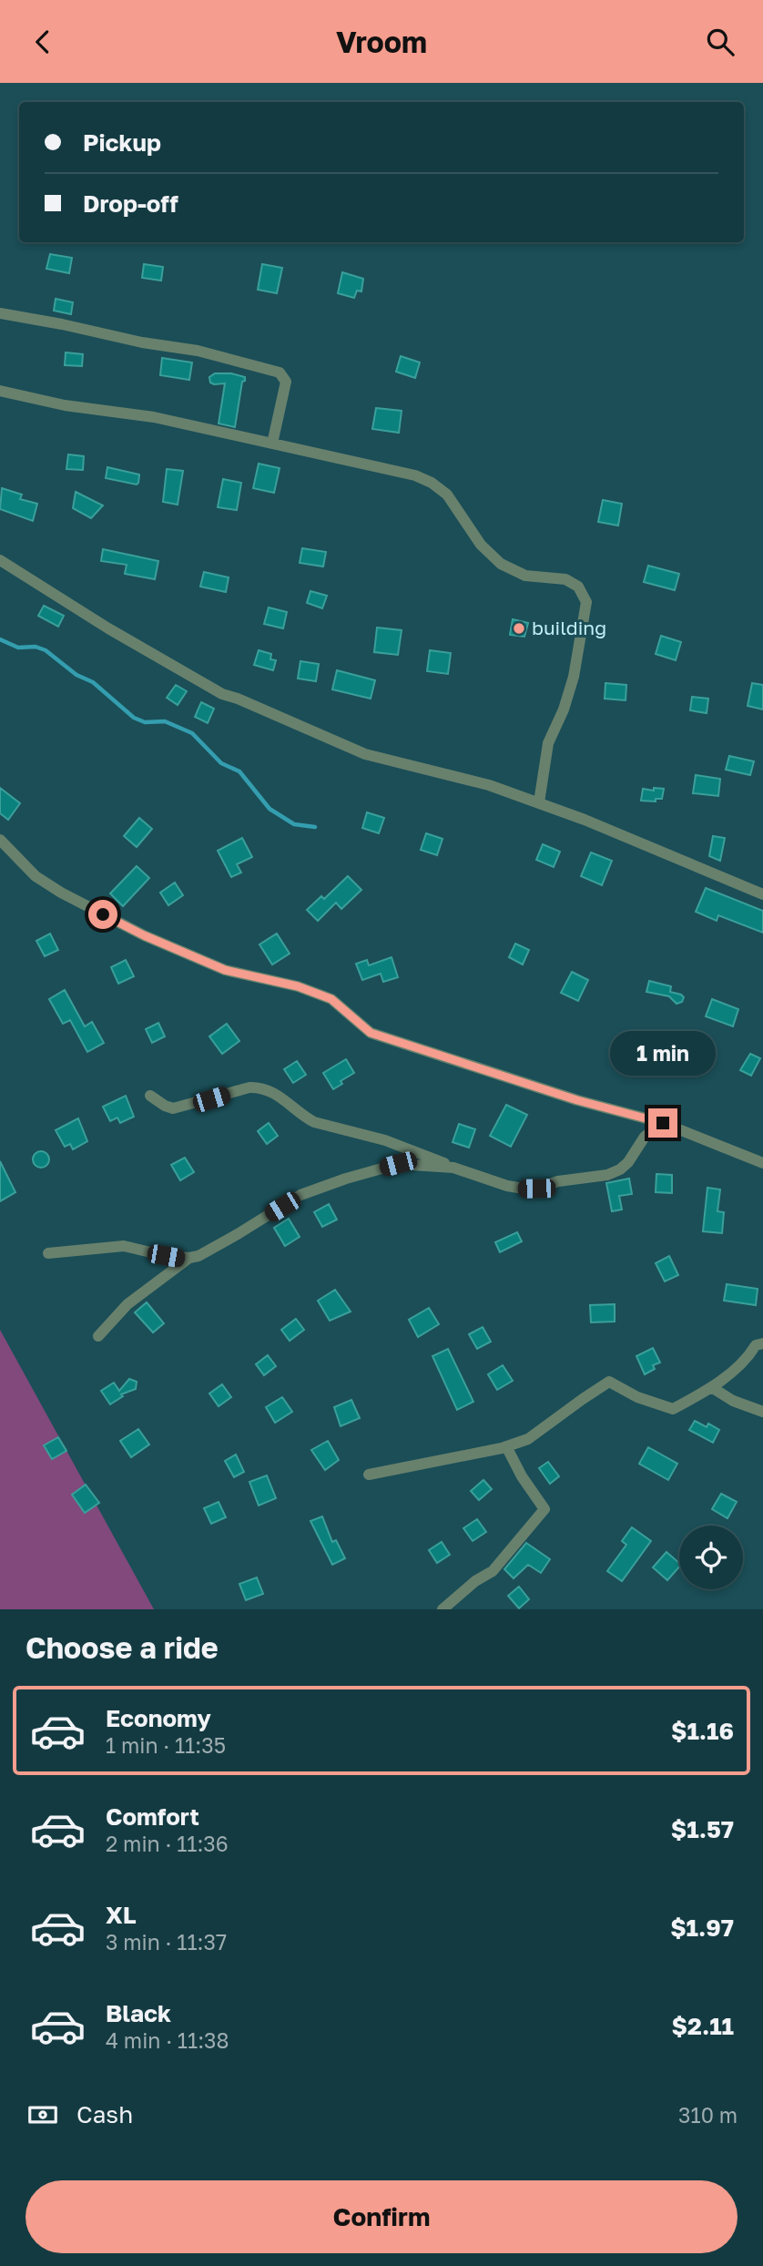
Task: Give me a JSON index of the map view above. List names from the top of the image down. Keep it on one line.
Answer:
{"places":["building"],"page":{"header":"Vroom","banner":["Pickup","Drop-off"],"bubble":"1 min","heading":"Choose a ride","list":[{"name":"Economy","note":"1 min · 11:35","value":"$1.16"},{"name":"Comfort","note":"2 min · 11:36","value":"$1.57"},{"name":"XL","note":"3 min · 11:37","value":"$1.97"},{"name":"Black","note":"4 min · 11:38","value":"$2.11"}],"pay":["Cash","310 m"],"buttons":"Confirm"}}
